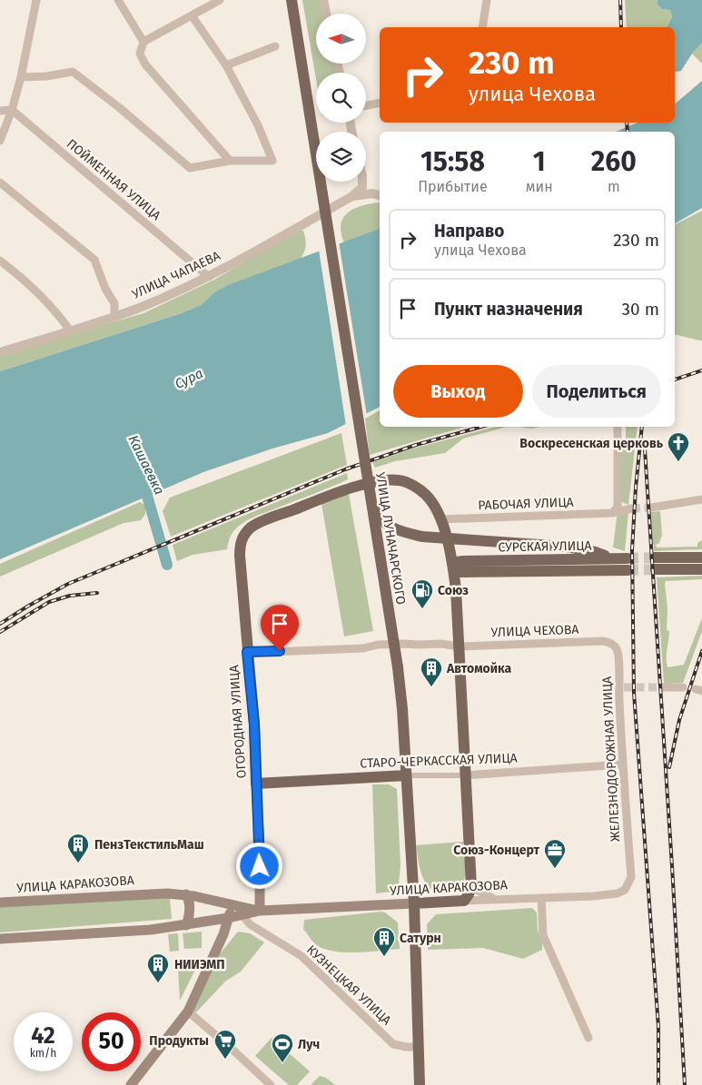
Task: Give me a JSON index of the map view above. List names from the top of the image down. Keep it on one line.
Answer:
{"streets":{"main road":["УЛИЦА ЛУНАЧАРСКОГО","СУРСКАЯ УЛИЦА","ОГОРОДНАЯ УЛИЦА","СТАРО-ЧЕРКАССКАЯ УЛИЦА","УЛИЦА КАРАКОЗОВА"],"street":["ПОЙМЕННАЯ УЛИЦА","УЛИЦА ЧАПАЕВА","РАБОЧАЯ УЛИЦА","УЛИЦА ЧЕХОВА","ЖЕЛЕЗНОДОРОЖНАЯ УЛИЦА","КУЗНЕЦКАЯ УЛИЦА"]},"crossings":[["ПОЙМЕННАЯ УЛИЦА","УЛИЦА ЧАПАЕВА"],["РАБОЧАЯ УЛИЦА","ОГОРОДНАЯ УЛИЦА"],["УЛИЦА ЛУНАЧАРСКОГО","СТАРО-ЧЕРКАССКАЯ УЛИЦА"],["УЛИЦА ЛУНАЧАРСКОГО","УЛИЦА КАРАКОЗОВА"],["УЛИЦА ЛУНАЧАРСКОГО","КУЗНЕЦКАЯ УЛИЦА"],["УЛИЦА ЧЕХОВА","ОГОРОДНАЯ УЛИЦА"],["УЛИЦА ЧЕХОВА","ЖЕЛЕЗНОДОРОЖНАЯ УЛИЦА"],["ОГОРОДНАЯ УЛИЦА","СТАРО-ЧЕРКАССКАЯ УЛИЦА"],["ОГОРОДНАЯ УЛИЦА","УЛИЦА КАРАКОЗОВА"],["ЖЕЛЕЗНОДОРОЖНАЯ УЛИЦА","СТАРО-ЧЕРКАССКАЯ УЛИЦА"],["ЖЕЛЕЗНОДОРОЖНАЯ УЛИЦА","УЛИЦА КАРАКОЗОВА"],["УЛИЦА КАРАКОЗОВА","КУЗНЕЦКАЯ УЛИЦА"]],"water":["Сура","Кашаевка"],"places":{"church":["Воскресенская церковь"],"fuel station":["Союз"],"building":["Автомойка","ПензТекстильМаш","Сатурн","НИИЭМП"],"office":["Союз-Концерт"],"supermarket":["Продукты"],"sports":["Луч"]},"north":"left","page":{"turn":["230 m","улица Чехова"],"eta":["15:58","Прибытие","1","мин","260","m"],"list":[{"name":"Направо","note":"улица Чехова","value":"230 m"},{"name":"Пункт назначения","value":"30 m"}],"buttons":["Выход","Поделиться"],"speed":"42 km/h","limit":"50"}}
